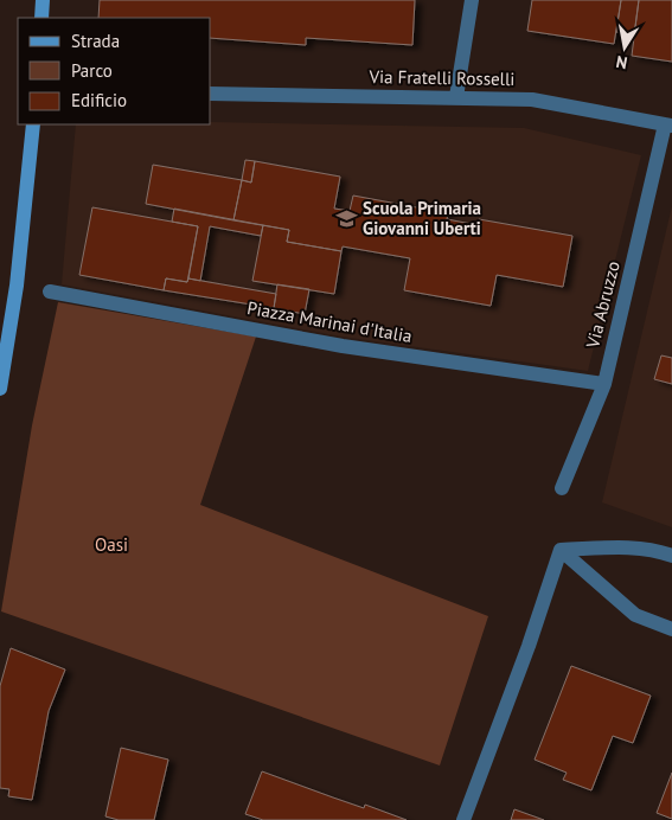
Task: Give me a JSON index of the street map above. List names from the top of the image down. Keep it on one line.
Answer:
{"streets":{"street":["Via Fratelli Rosselli","Via Abruzzo","Piazza Marinai d'Italia"]},"crossings":[["Via Fratelli Rosselli","Via Abruzzo"],["Via Abruzzo","Piazza Marinai d'Italia"]],"parks":["Oasi"],"places":{"school or university":["Scuola Primaria Giovanni Uberti"]},"legend":["Strada","Parco","Edificio"],"north":"bottom"}
